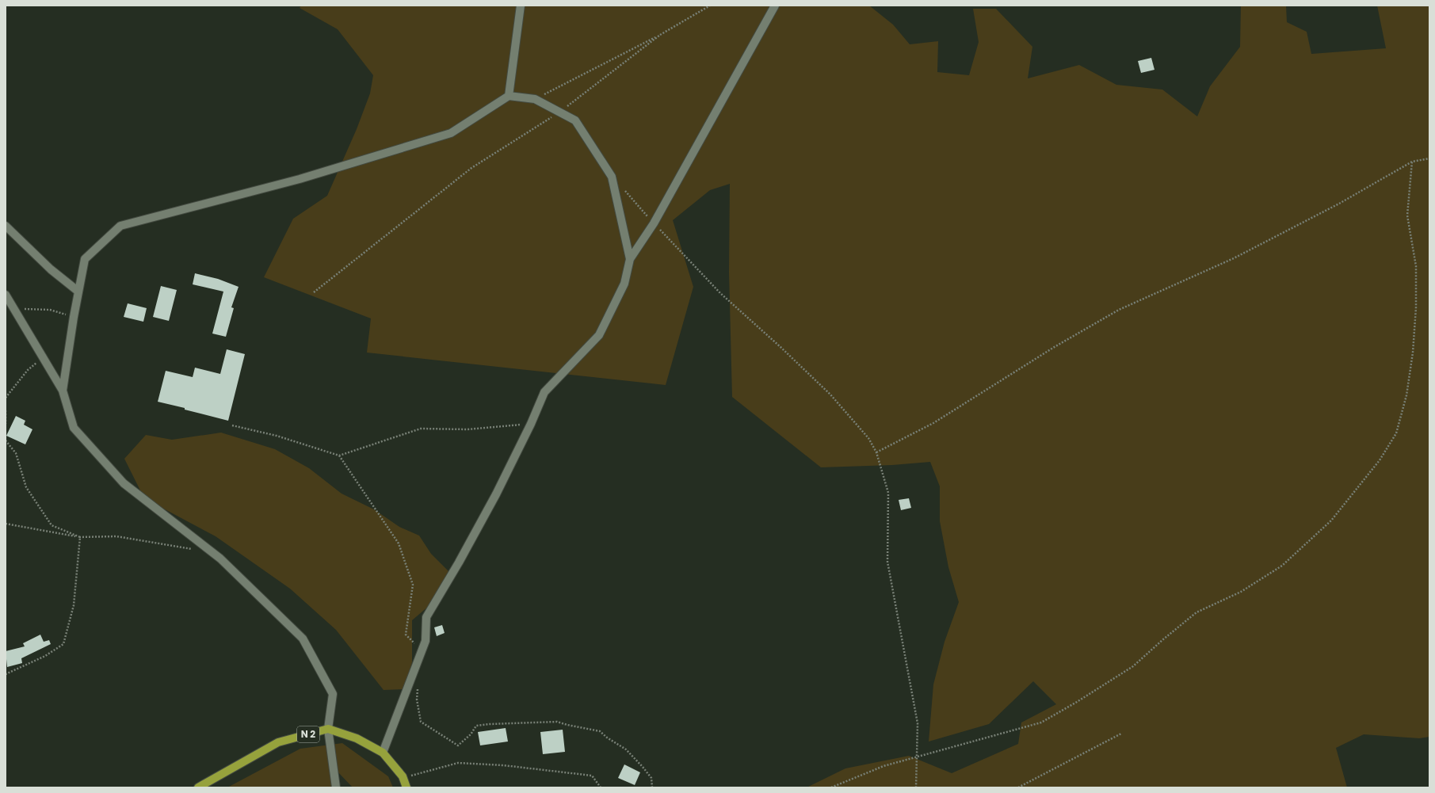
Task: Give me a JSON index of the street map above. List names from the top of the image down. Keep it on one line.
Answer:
{"streets":{"main road":["N 2"]}}
